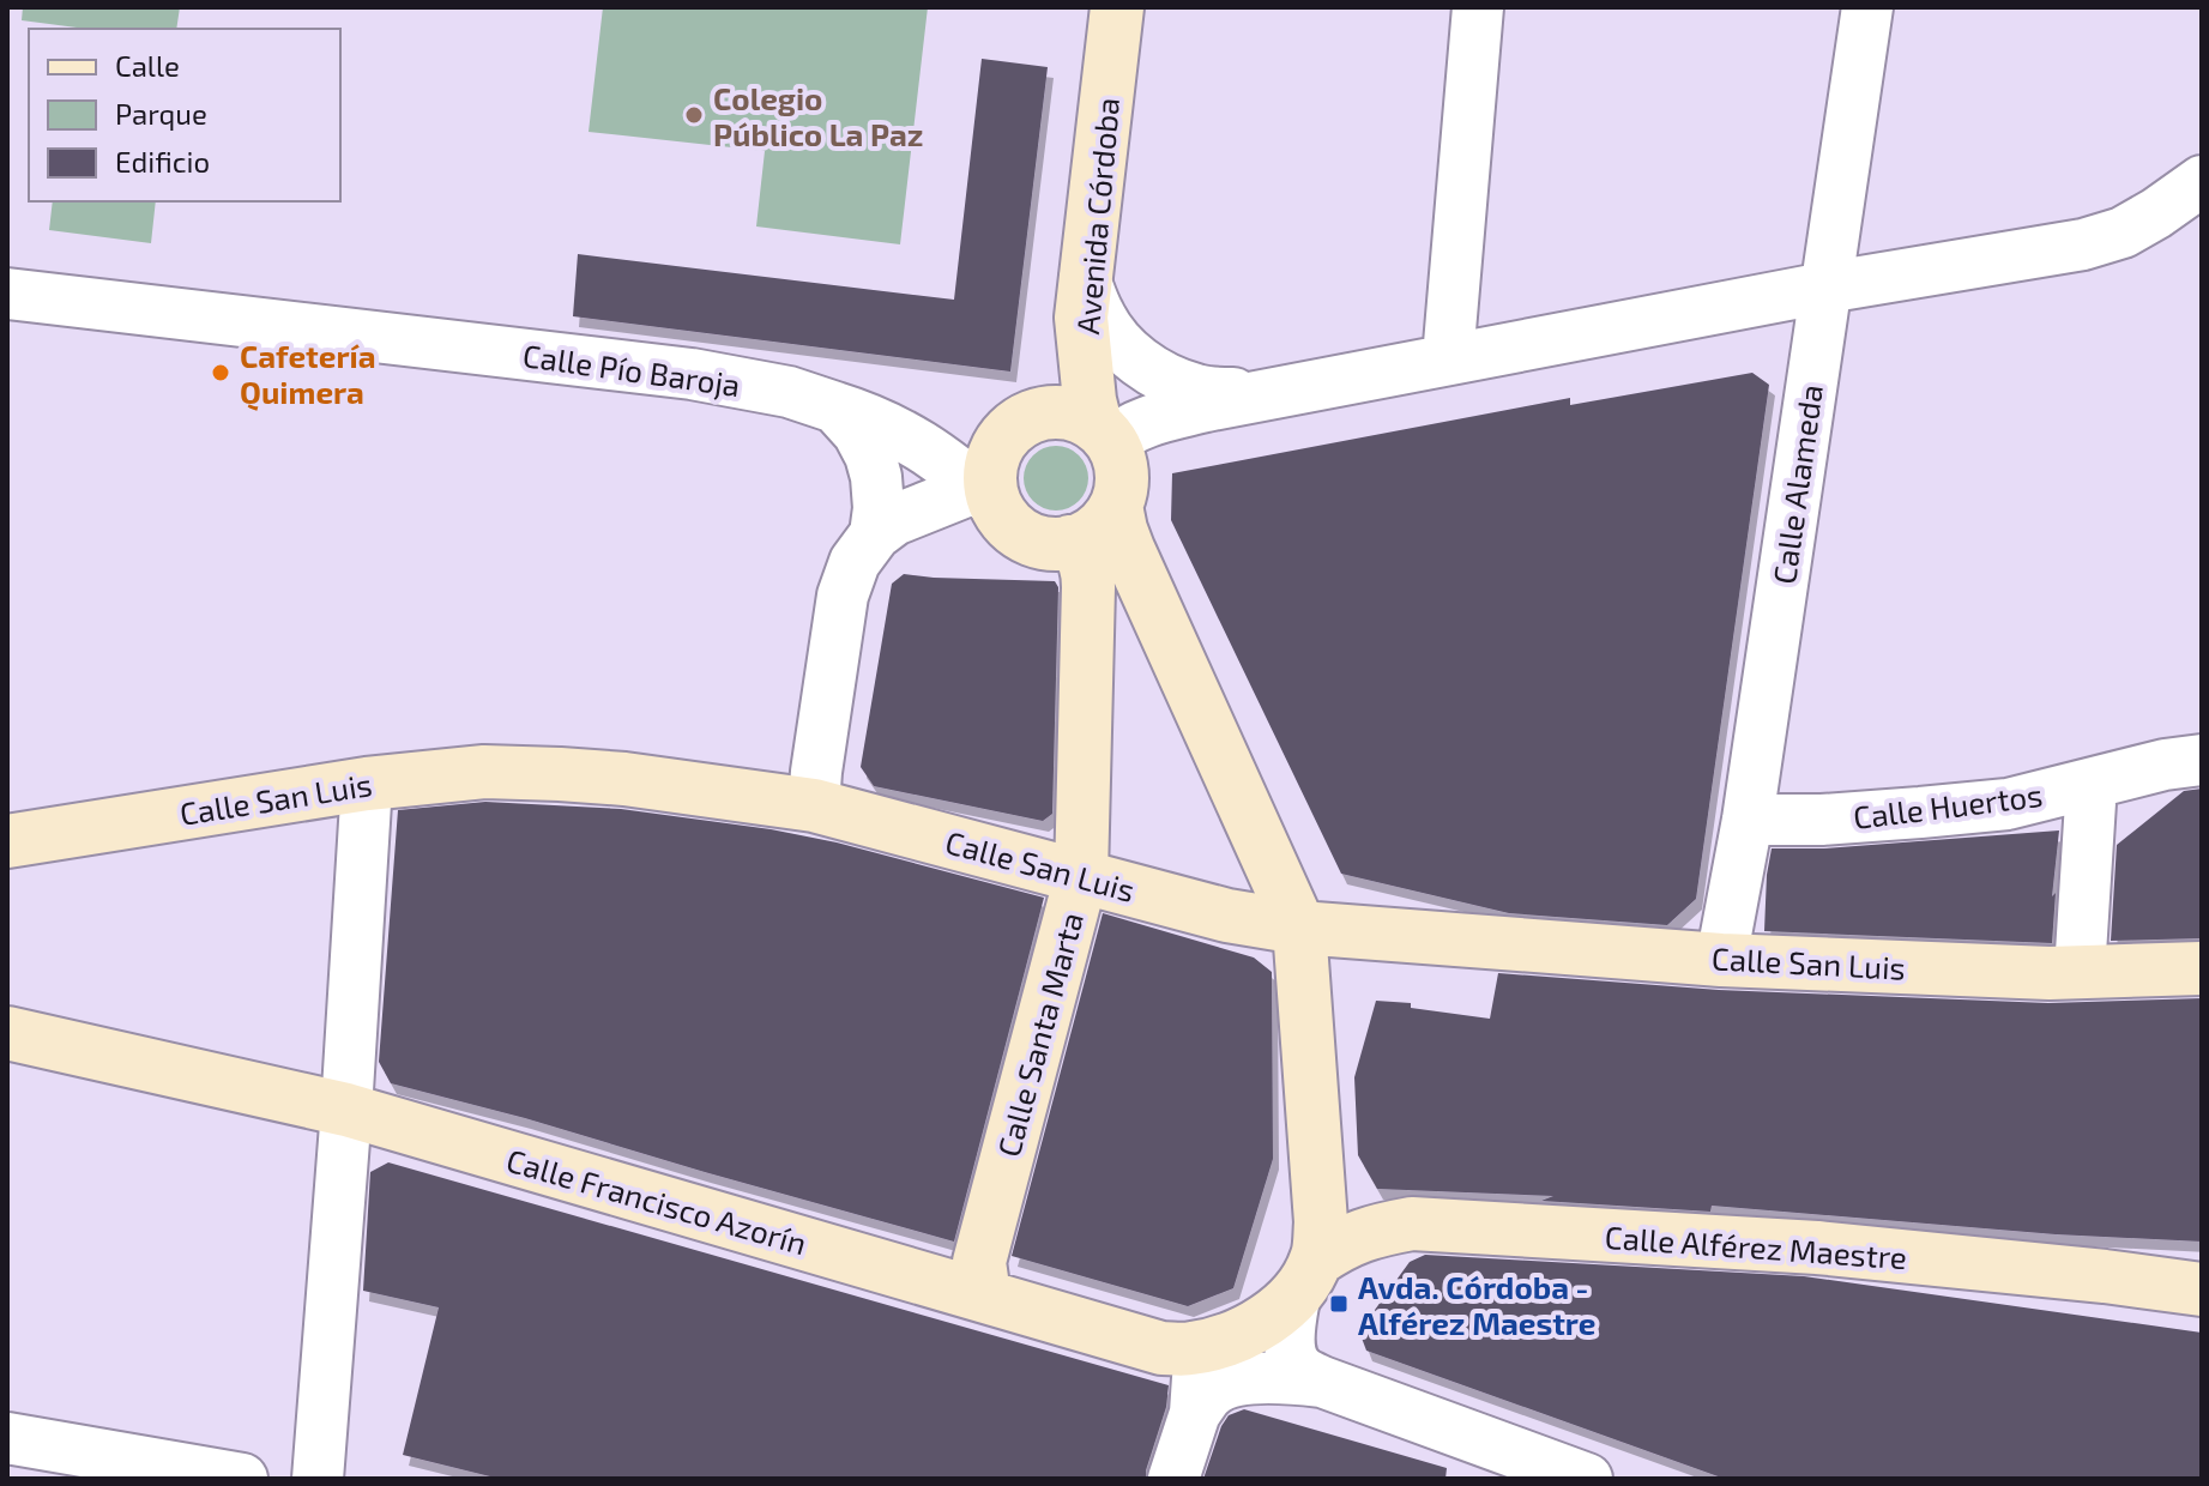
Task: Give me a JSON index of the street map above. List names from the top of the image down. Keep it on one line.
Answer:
{"streets":{"main road":["Avenida Córdoba","Calle San Luis","Calle Santa Marta","Calle Francisco Azorín","Calle Alférez Maestre"],"street":["Calle Pío Baroja","Calle Alameda","Calle Huertos"]},"crossings":[["Avenida Córdoba","Calle Pío Baroja"],["Avenida Córdoba","Calle Santa Marta"],["Calle Pío Baroja","Calle Santa Marta"],["Calle Alameda","Calle San Luis"],["Calle Alameda","Calle Huertos"],["Calle San Luis","Calle Santa Marta"],["Calle Santa Marta","Calle Francisco Azorín"],["Calle Francisco Azorín","Calle Alférez Maestre"]],"places":{"other":["Colegio Público La Paz","Cafetería Quimera"],"transit":["Avda. Córdoba - Alférez Maestre"]},"legend":["Calle","Parque","Edificio"]}
